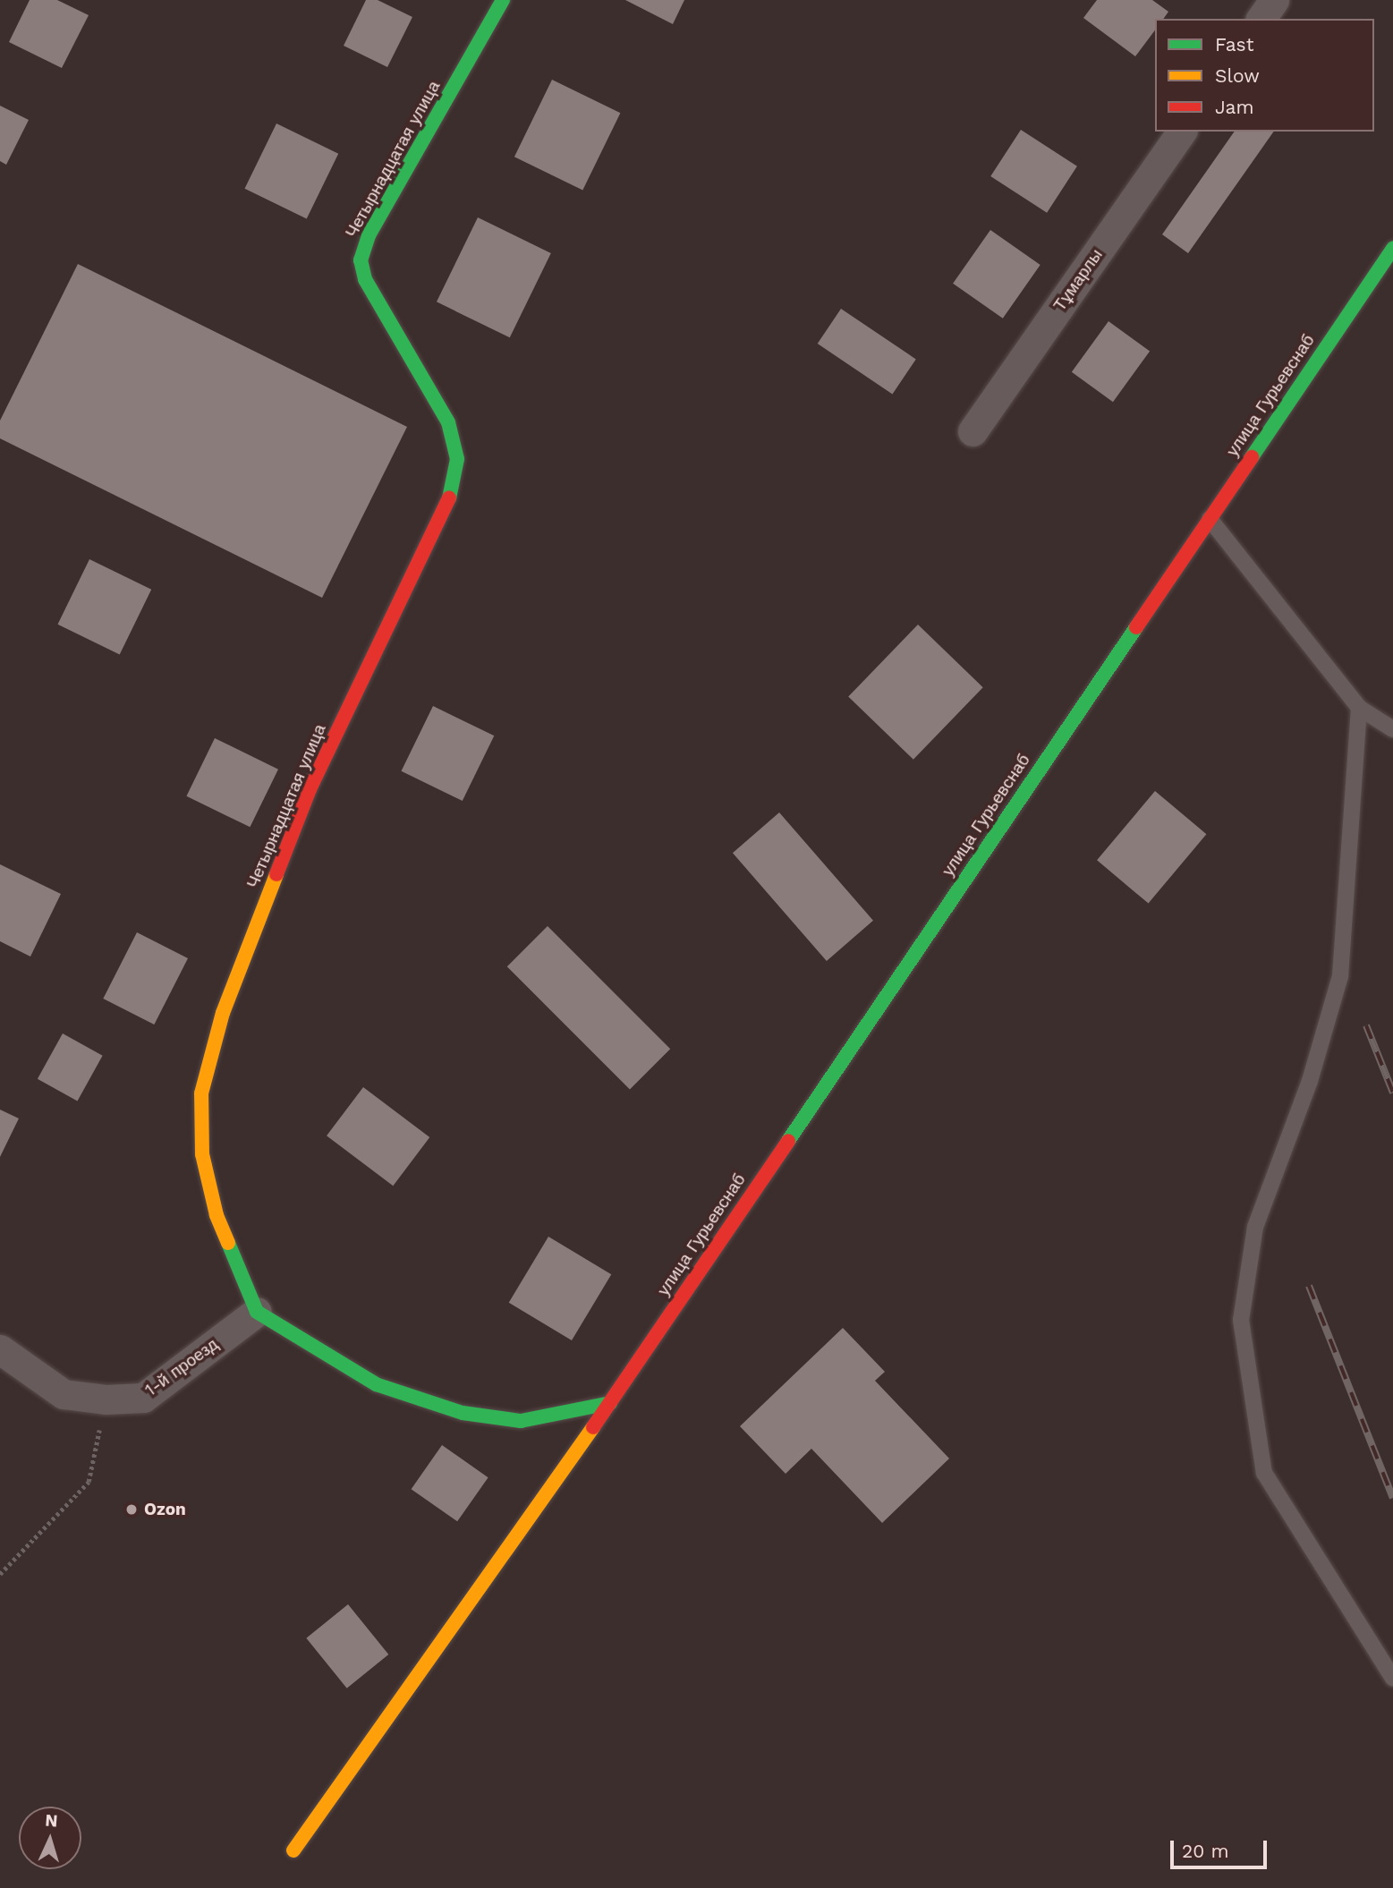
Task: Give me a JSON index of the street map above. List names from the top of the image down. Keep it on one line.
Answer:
{"streets":{"street":["Четырнадцатая улица","Тұмарлы","улица Гурьевснаб","1-й проезд"]},"crossings":[["Четырнадцатая улица","1-й проезд"]],"places":["Ozon"],"legend":["Fast","Slow","Jam"],"scale_bar":"20 m","north":"top"}
